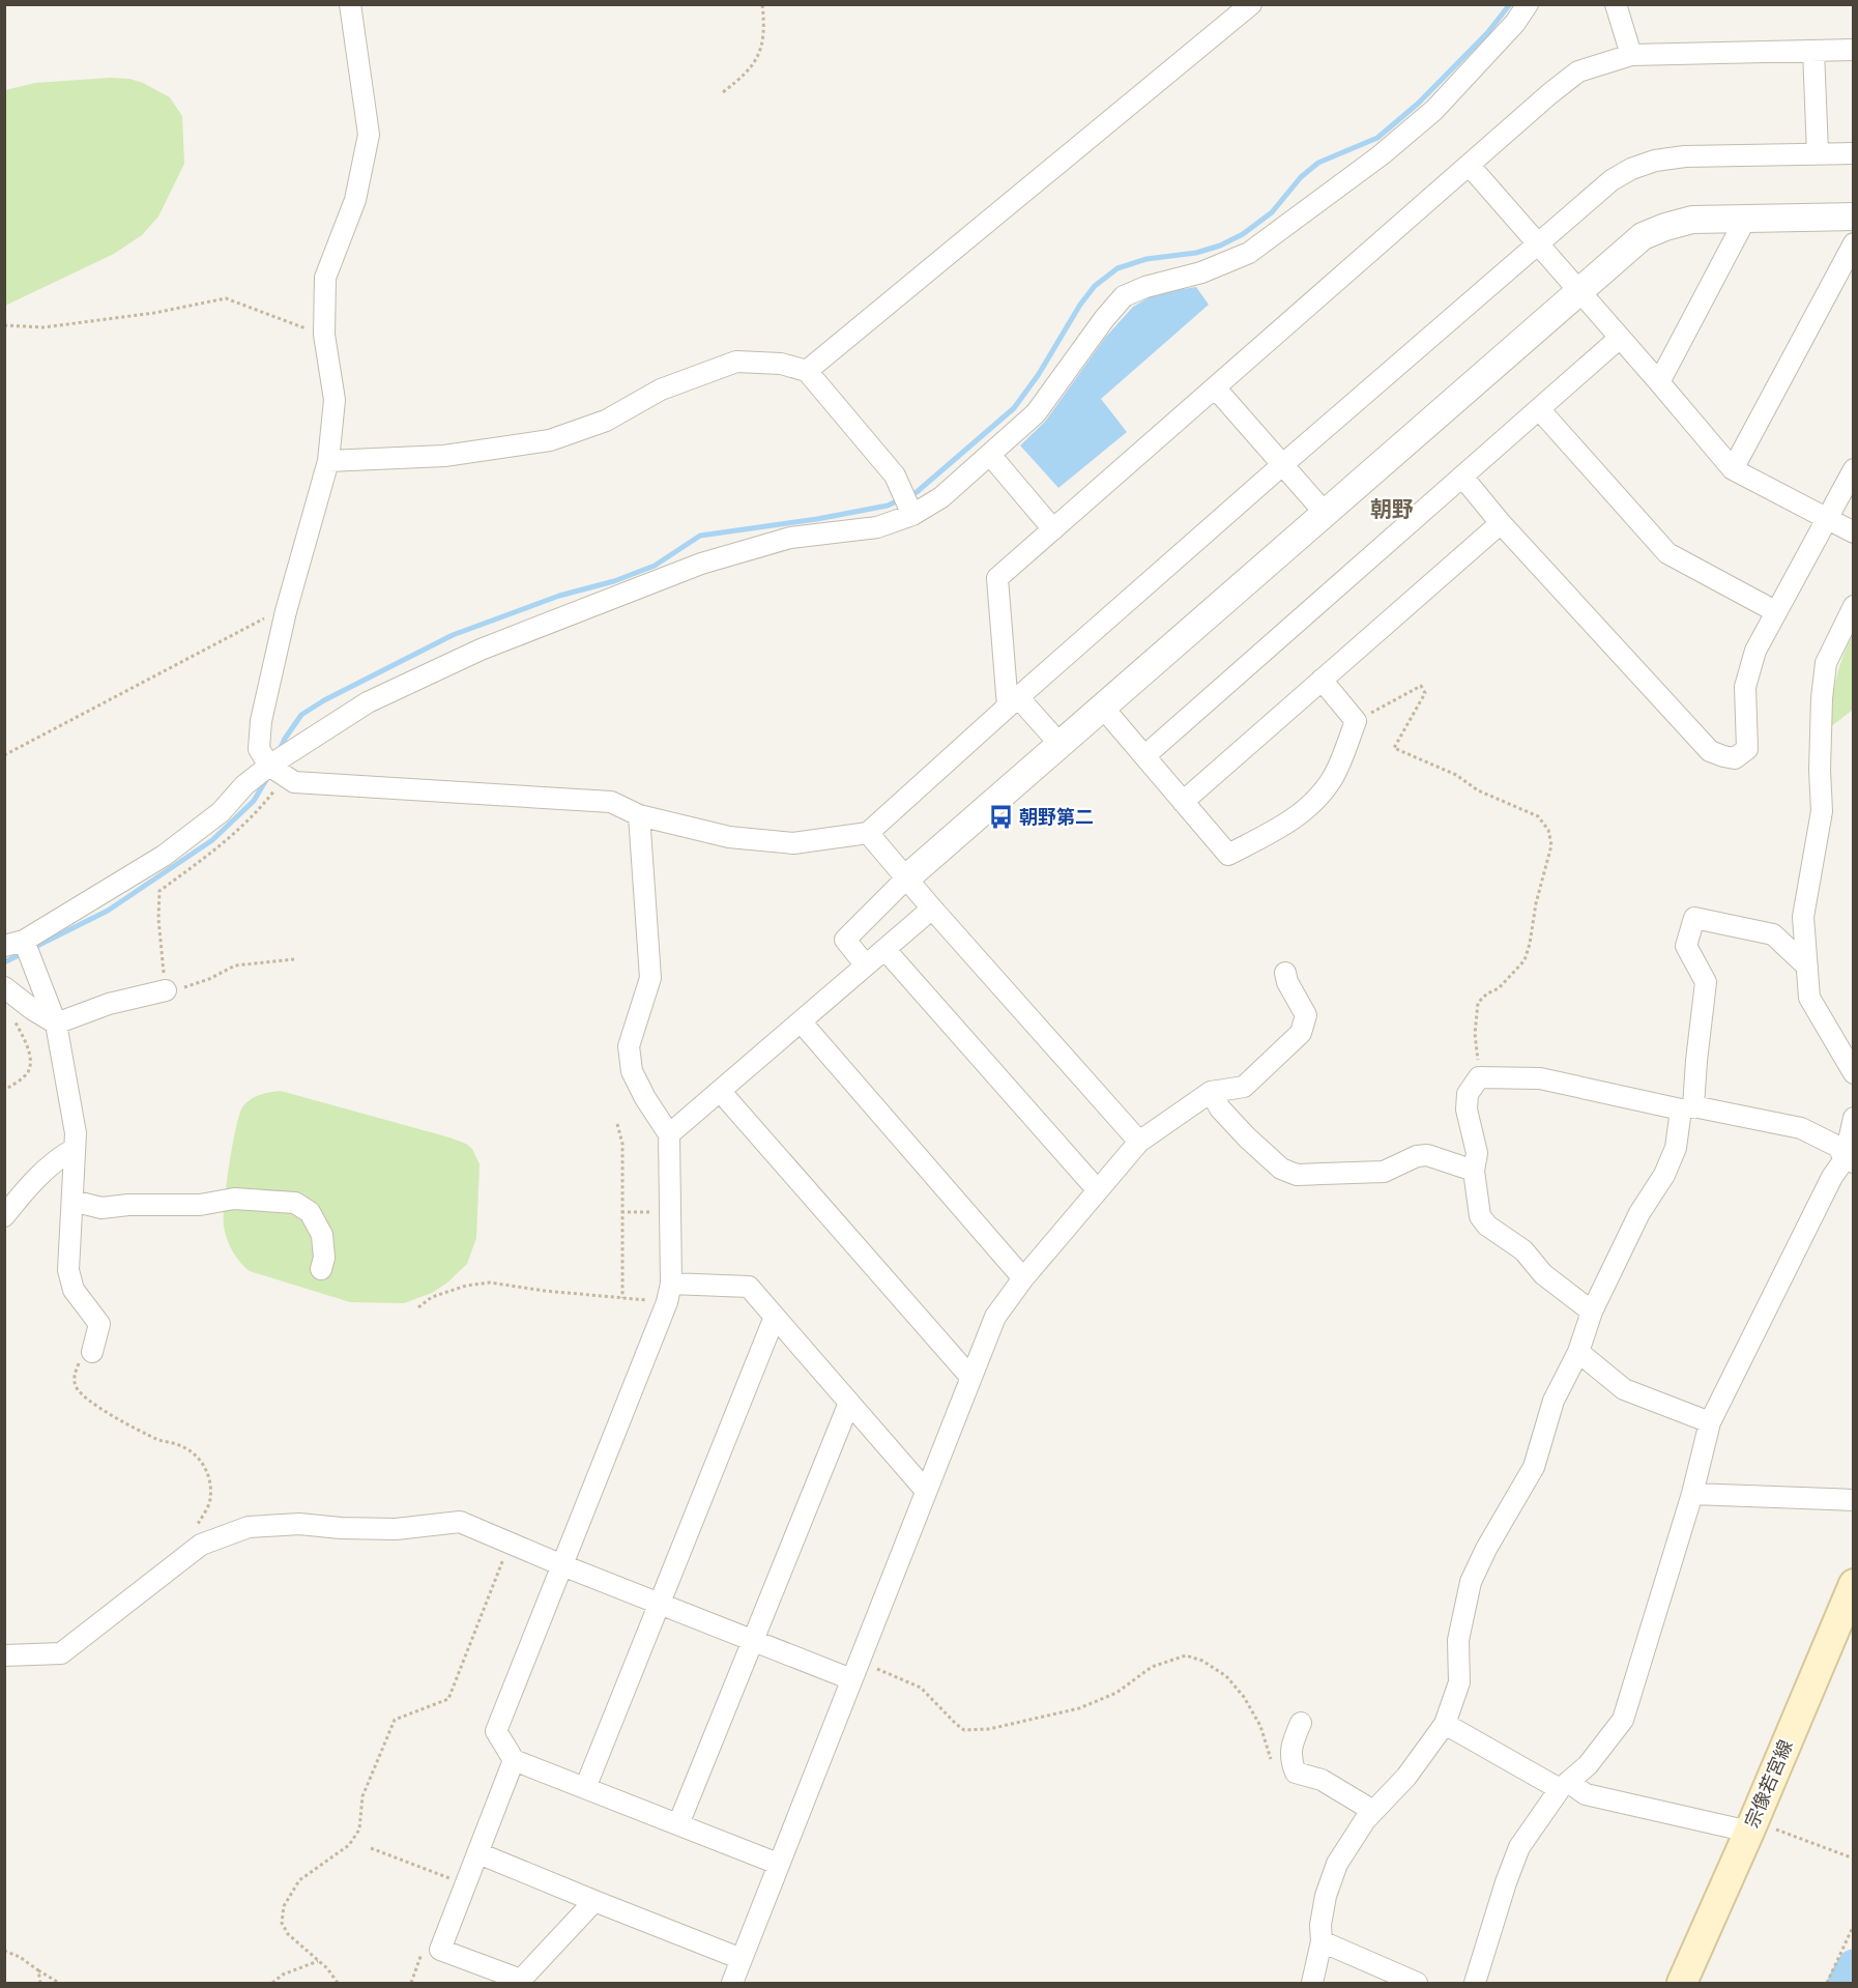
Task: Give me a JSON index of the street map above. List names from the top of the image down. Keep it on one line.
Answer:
{"streets":{"main road":["宗像若宮線"]},"districts":["朝野"],"places":{"bus stop":["朝野第二"]}}
